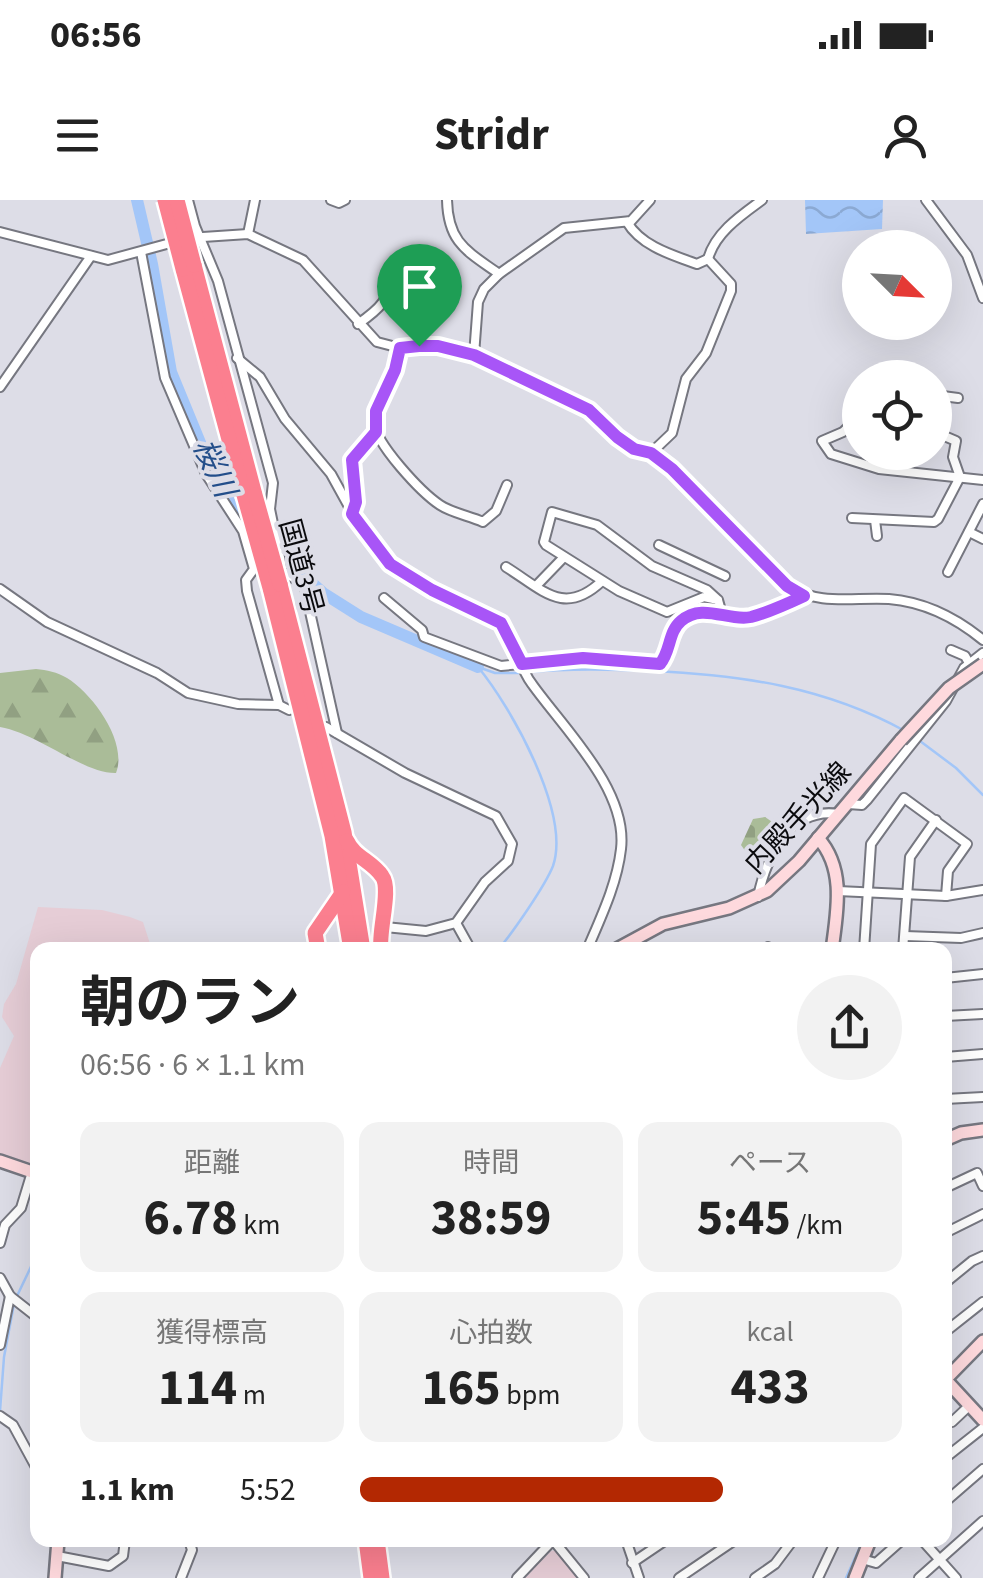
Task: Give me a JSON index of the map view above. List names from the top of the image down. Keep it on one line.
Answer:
{"streets":{"highway":["国道3号"],"main road":["内殿手光線"]},"water":["桜川"],"north":"bottom right","page":{"status":"06:56","header":"Stridr","heading":["朝のラン","06:56 · 6 × 1.1 km"],"stats":[["距離","6.78 km"],["時間","38:59"],["ペース","5:45 /km"],["獲得標高","114 m"],["心拍数","165 bpm"],["kcal","433"]],"list":[{"name":"1.1 km","note":"5:52"}]}}
